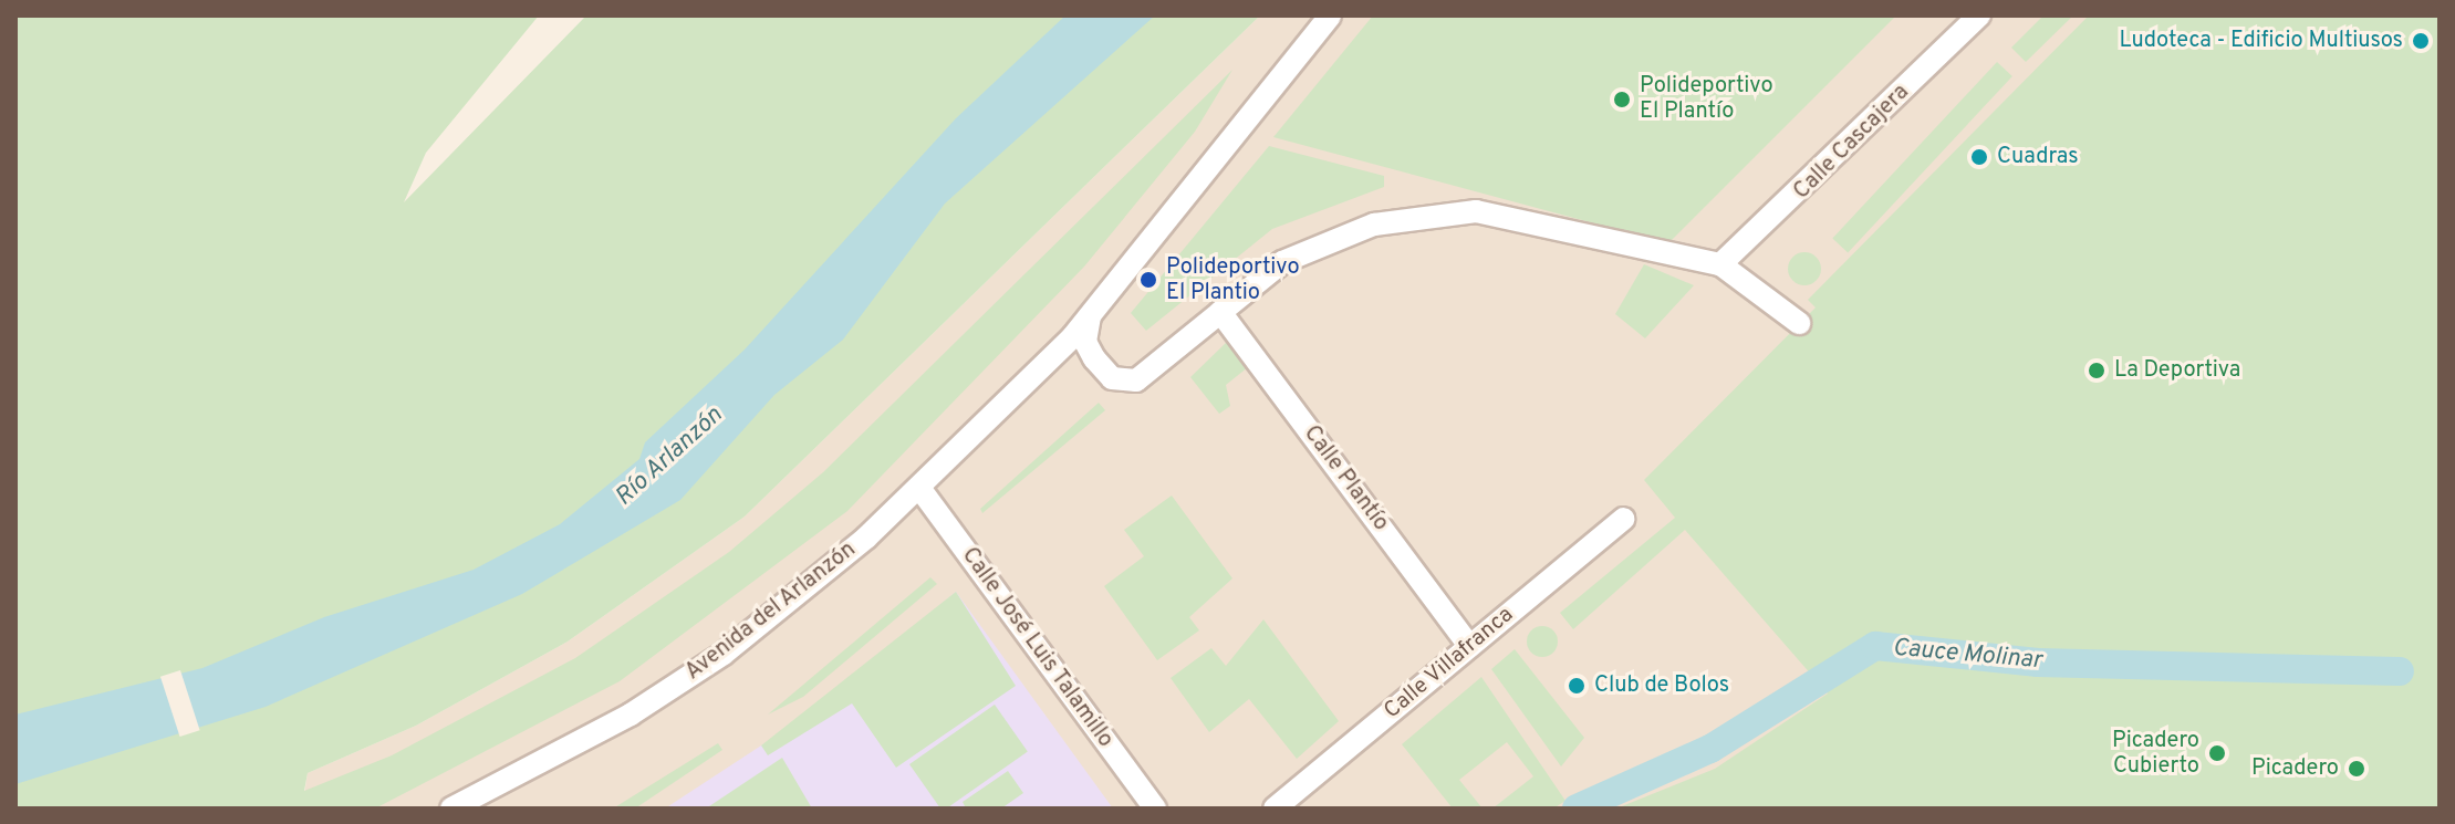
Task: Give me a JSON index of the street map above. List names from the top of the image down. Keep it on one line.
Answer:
{"streets":{"street":["Calle Cascajera","Calle Plantío","Avenida del Arlanzón","Calle José Luis Talamillo","Calle Villafranca"]},"crossings":[["Calle Plantío","Calle Villafranca"],["Avenida del Arlanzón","Calle José Luis Talamillo"]],"water":["Río Arlanzón","Cauce Molinar"],"places":["Ludoteca - Edificio Multiusos","Polideportivo El Plantío","Cuadras","Polideportivo El Plantio","La Deportiva","Club de Bolos","Picadero Cubierto","Picadero"]}
